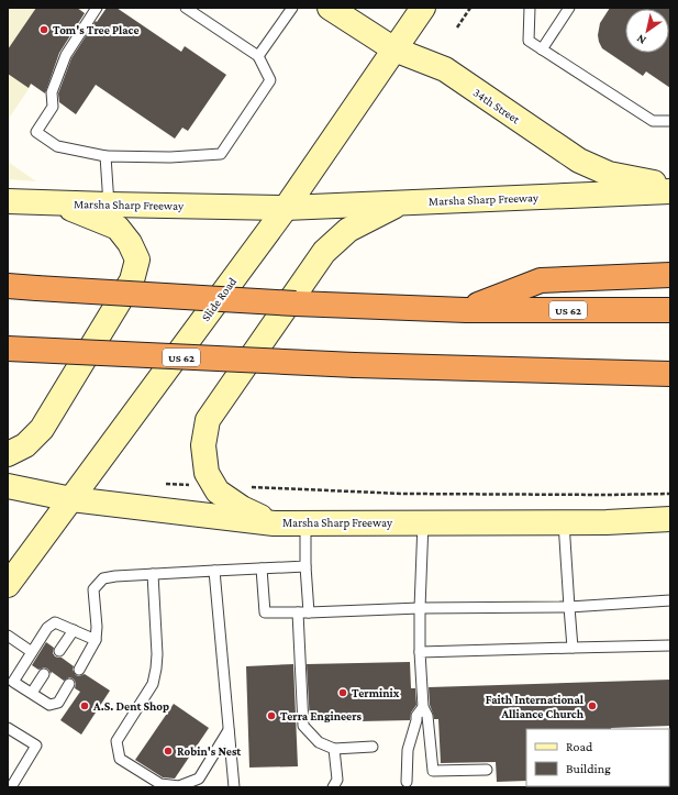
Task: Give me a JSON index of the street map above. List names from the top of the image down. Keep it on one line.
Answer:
{"streets":{"highway":["US 62"],"main road":["34th Street","Marsha Sharp Freeway","Slide Road"]},"crossings":[["34th Street","Slide Road"],["Marsha Sharp Freeway","Slide Road"]],"places":["Tom's Tree Place","Terminix","A.S. Dent Shop","Faith International Alliance Church","Terra Engineers","Robin's Nest"],"legend":["Road","Building"],"north":"bottom left"}
